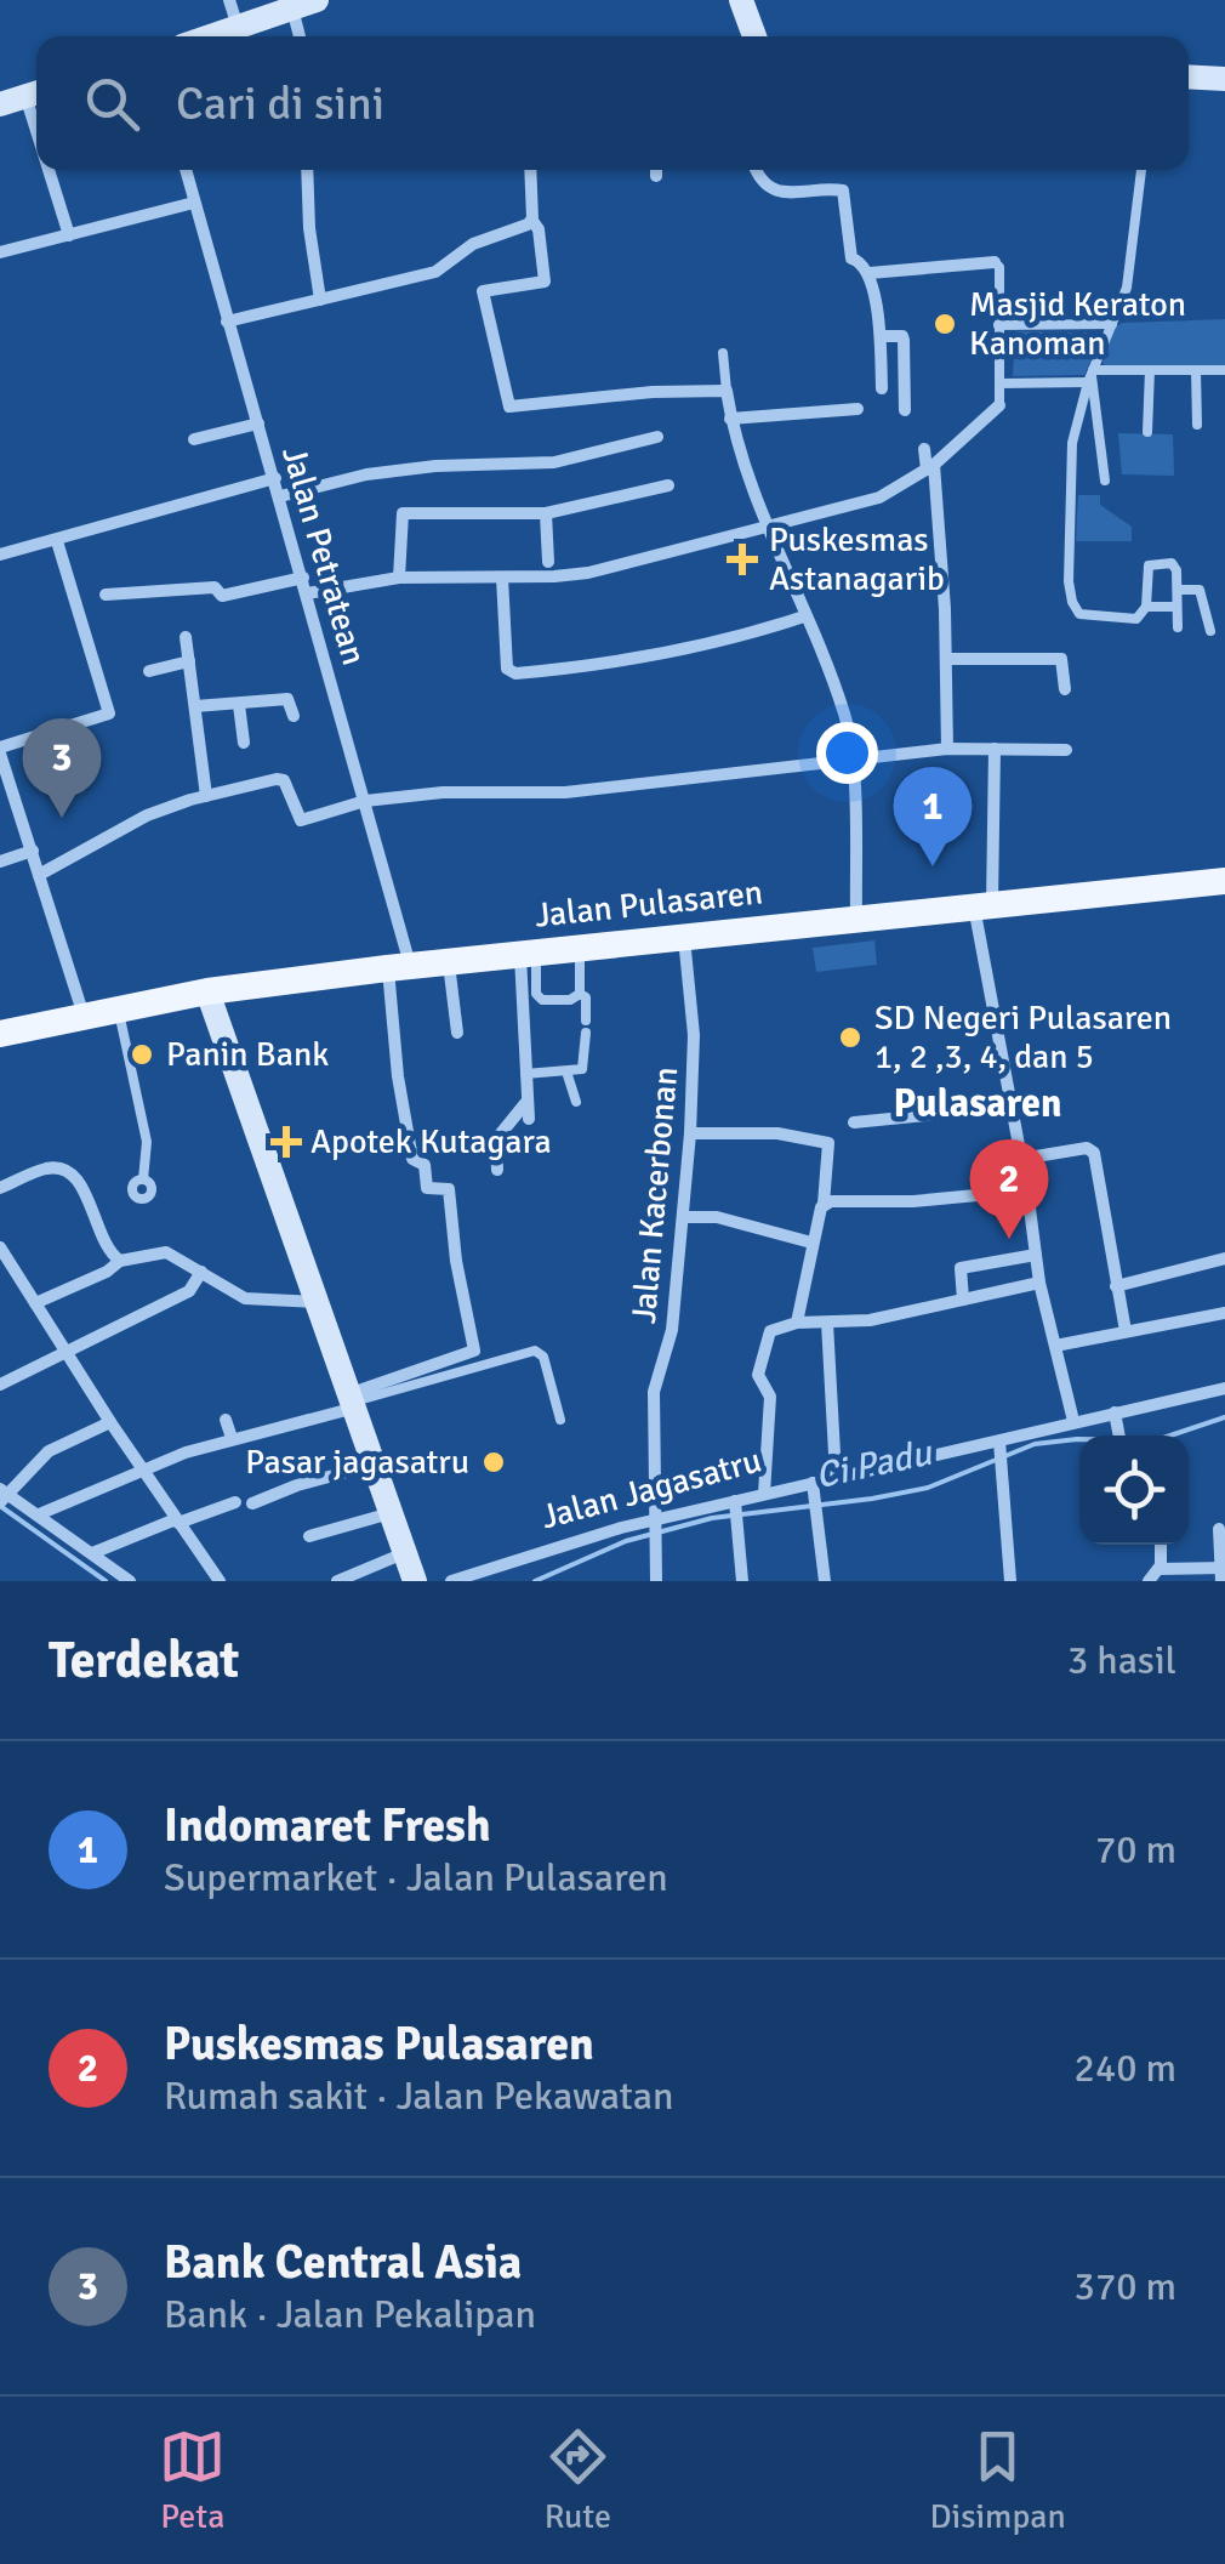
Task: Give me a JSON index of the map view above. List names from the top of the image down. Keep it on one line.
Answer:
{"streets":{"main road":["Jalan Pulasaren"],"street":["Jalan Petratean","Jalan Kacerbonan","Jalan Jagasatru"]},"crossings":[["Jalan Petratean","Jalan Pulasaren"],["Jalan Pulasaren","Jalan Kacerbonan"],["Jalan Kacerbonan","Jalan Jagasatru"]],"districts":["Pulasaren"],"water":["Ci Padu"],"places":{"other":["Masjid Keraton Kanoman","SD Negeri Pulasaren 1, 2 ,3, 4, dan 5","Panin Bank","Pasar jagasatru"],"health":["Puskesmas Astanagarib","Apotek Kutagara"]},"page":{"search":"Cari di sini","pins":["3","1","2"],"heading":["Terdekat","3 hasil"],"list":[{"mark":"1","name":"Indomaret Fresh","note":"Supermarket · Jalan Pulasaren","value":"70 m"},{"mark":"2","name":"Puskesmas Pulasaren","note":"Rumah sakit · Jalan Pekawatan","value":"240 m"},{"mark":"3","name":"Bank Central Asia","note":"Bank · Jalan Pekalipan","value":"370 m"}],"nav":["Peta","Rute","Disimpan"]}}
